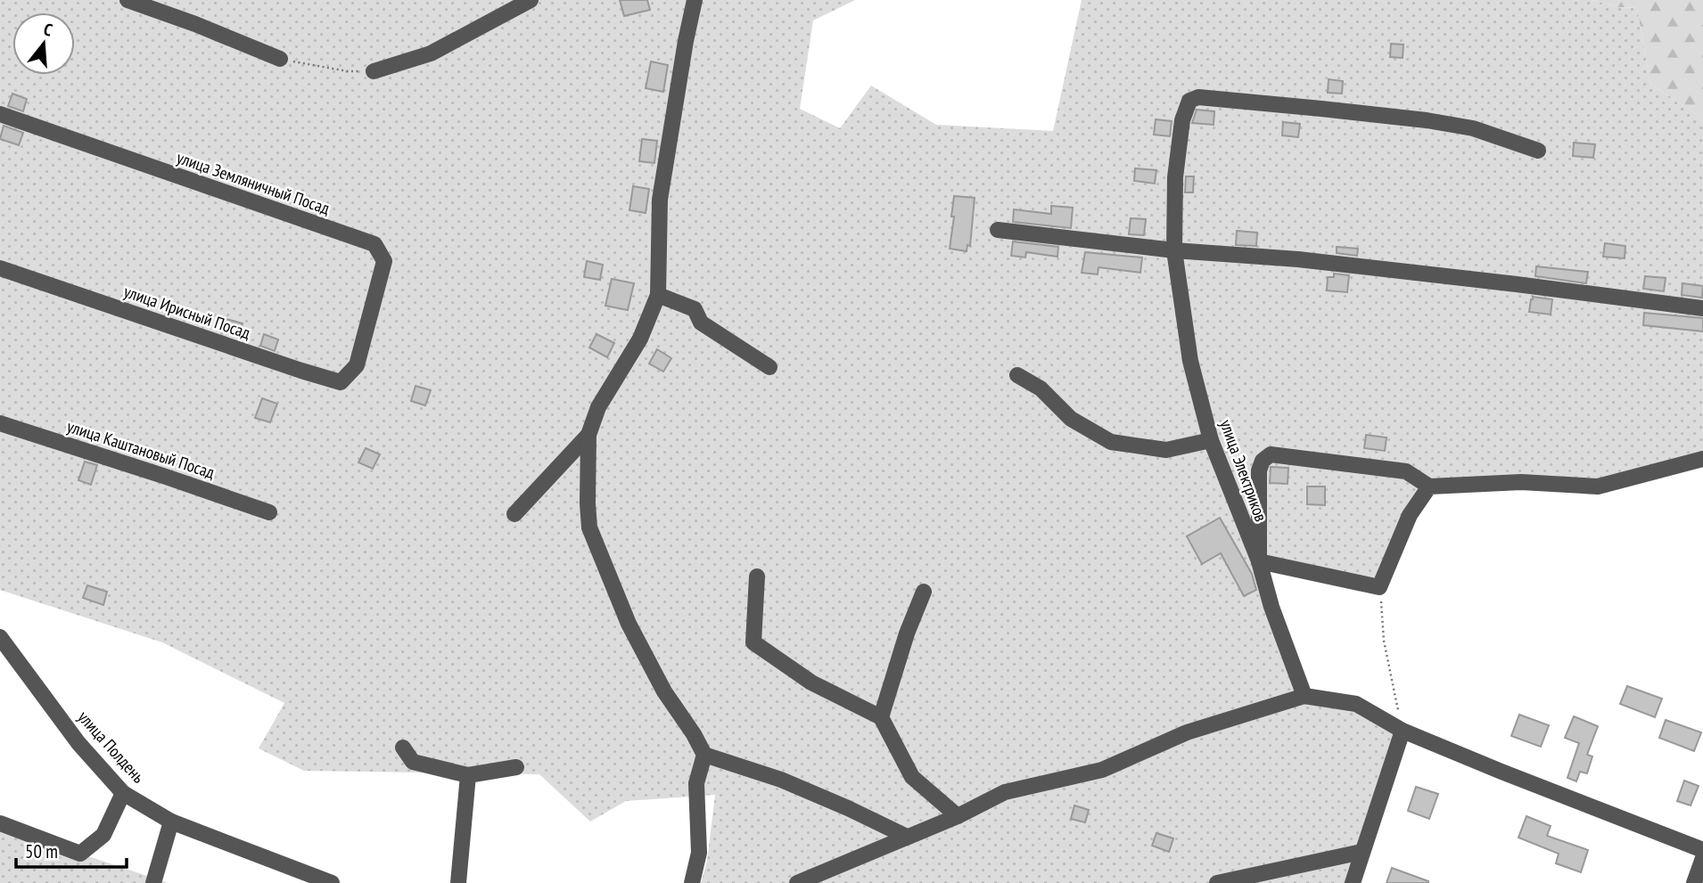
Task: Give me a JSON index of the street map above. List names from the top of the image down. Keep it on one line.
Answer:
{"streets":{"street":["улица Земляничный Посад","улица Ирисный Посад","улица Каштановый Посад","улица Электриков","улица Полдень"]},"crossings":[["улица Земляничный Посад","улица Ирисный Посад"]],"scale_bar":"50 m","north":"top"}
